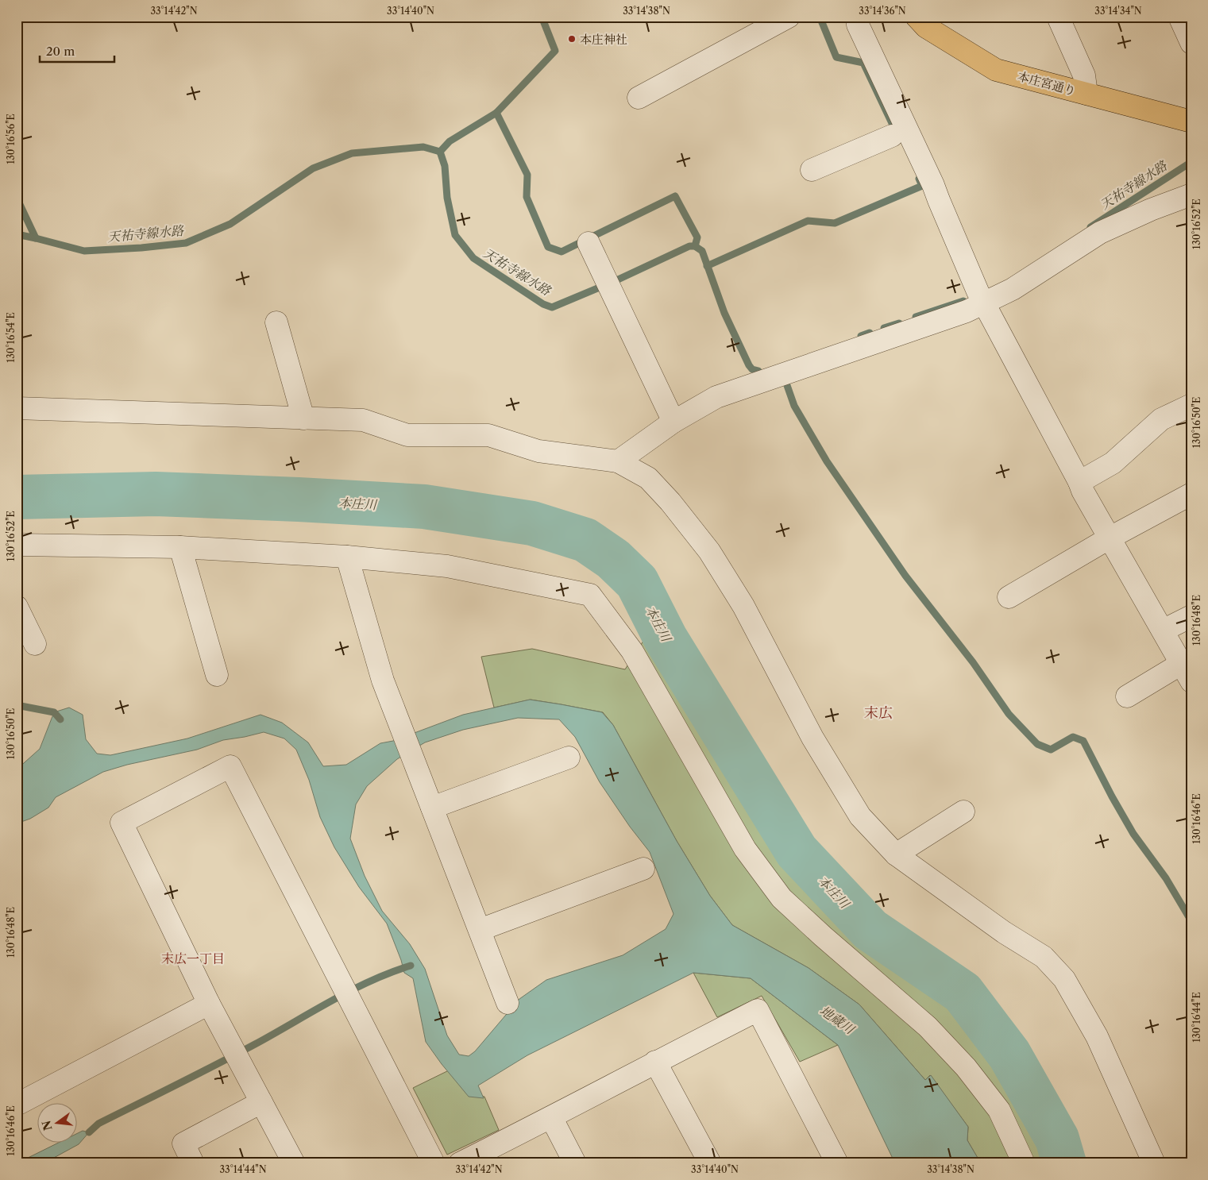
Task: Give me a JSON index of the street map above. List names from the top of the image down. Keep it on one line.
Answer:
{"streets":{"main road":["本庄宮通り"]},"districts":["末広","末広一丁目"],"water":["天祐寺線水路","本庄川","地蔵川"],"places":["本庄神社"],"scale_bar":"20 m","north":"left","coordinates":["33°14'42\"N","33°14'40\"N","33°14'38\"N","33°14'36\"N","33°14'34\"N","130°16'56\"E","130°16'52\"E","130°16'54\"E","130°16'50\"E","130°16'48\"E","130°16'46\"E","130°16'44\"E","33°14'44\"N"]}
